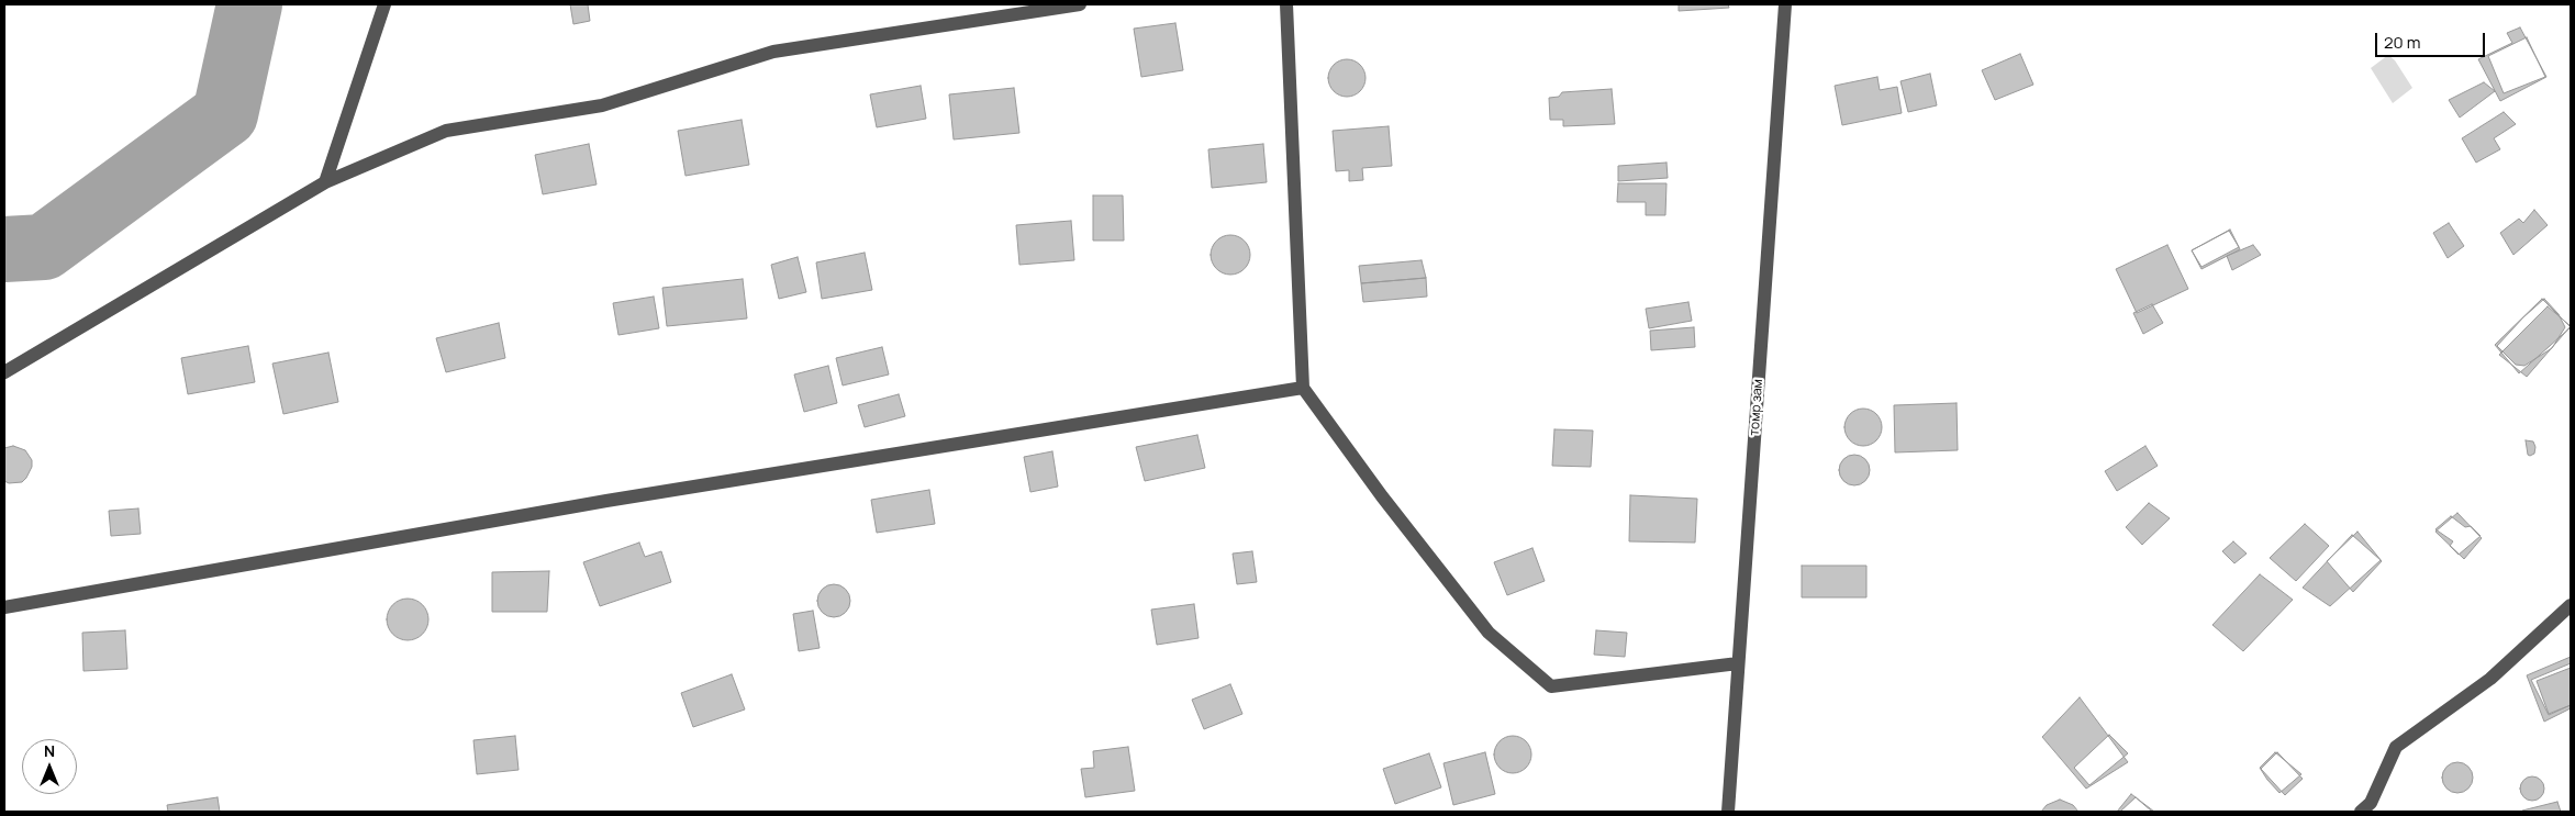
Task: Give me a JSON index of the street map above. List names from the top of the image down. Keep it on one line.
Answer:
{"streets":{"street":["томр зам"]},"scale_bar":"20 m","north":"top"}
